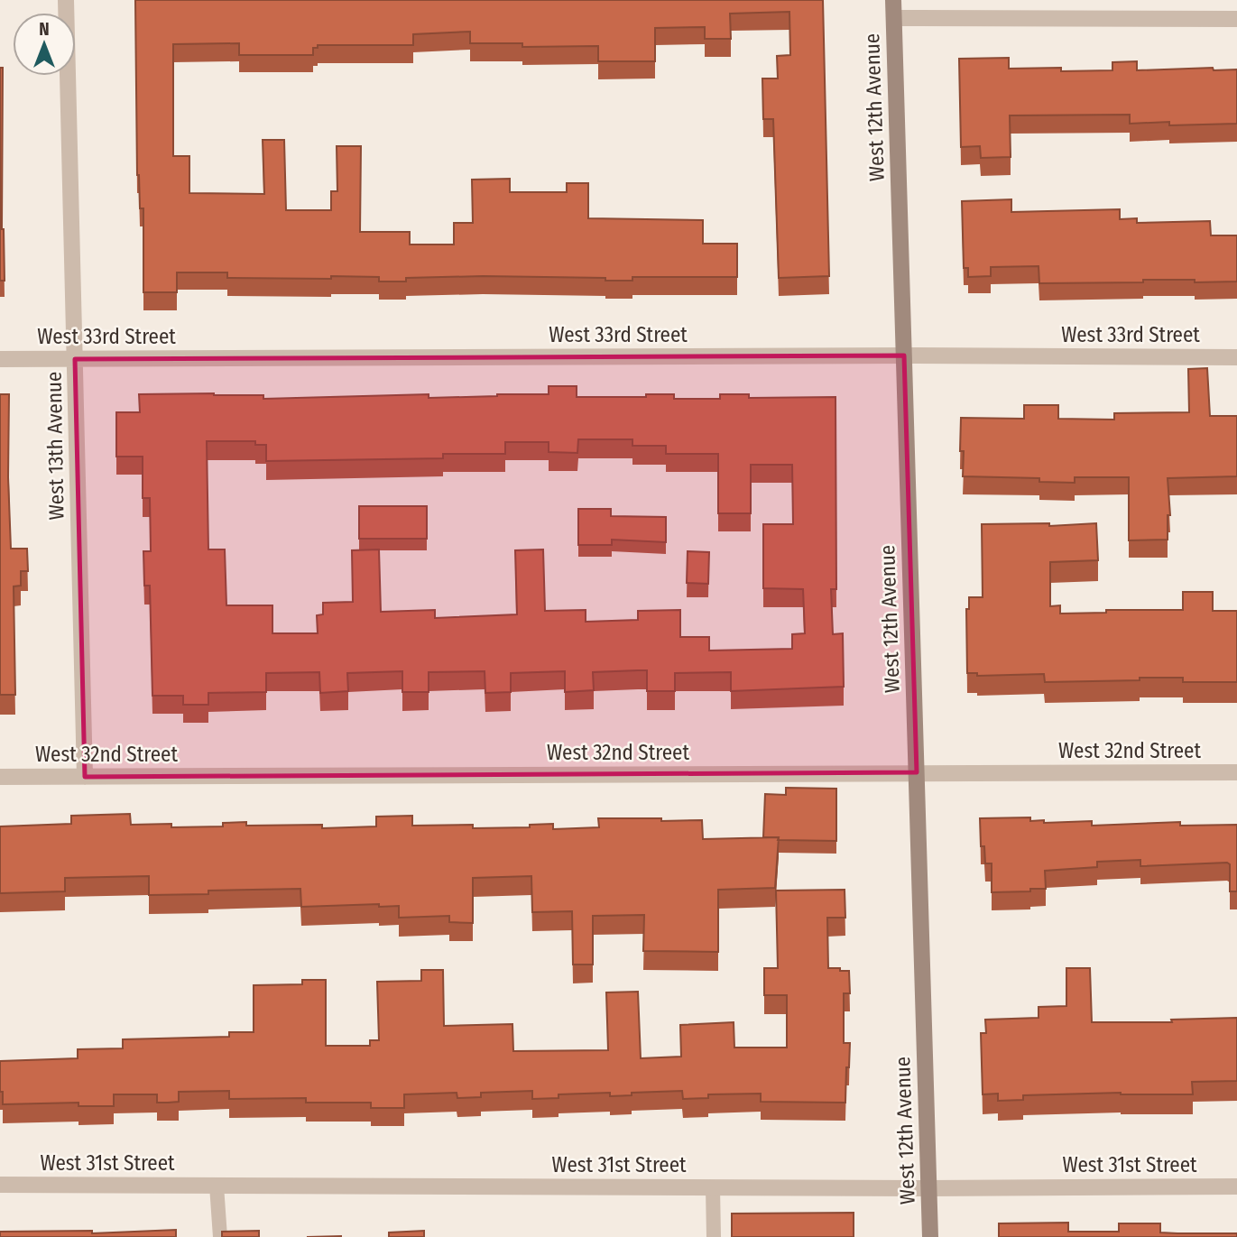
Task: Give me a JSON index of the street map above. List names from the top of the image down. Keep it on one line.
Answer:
{"streets":{"main road":["West 12th Avenue"],"street":["West 33rd Street","West 13th Avenue","West 32nd Street","West 31st Street"]},"crossings":[["West 12th Avenue","West 33rd Street"],["West 12th Avenue","West 32nd Street"],["West 12th Avenue","West 31st Street"],["West 33rd Street","West 13th Avenue"],["West 13th Avenue","West 32nd Street"]],"north":"top"}
